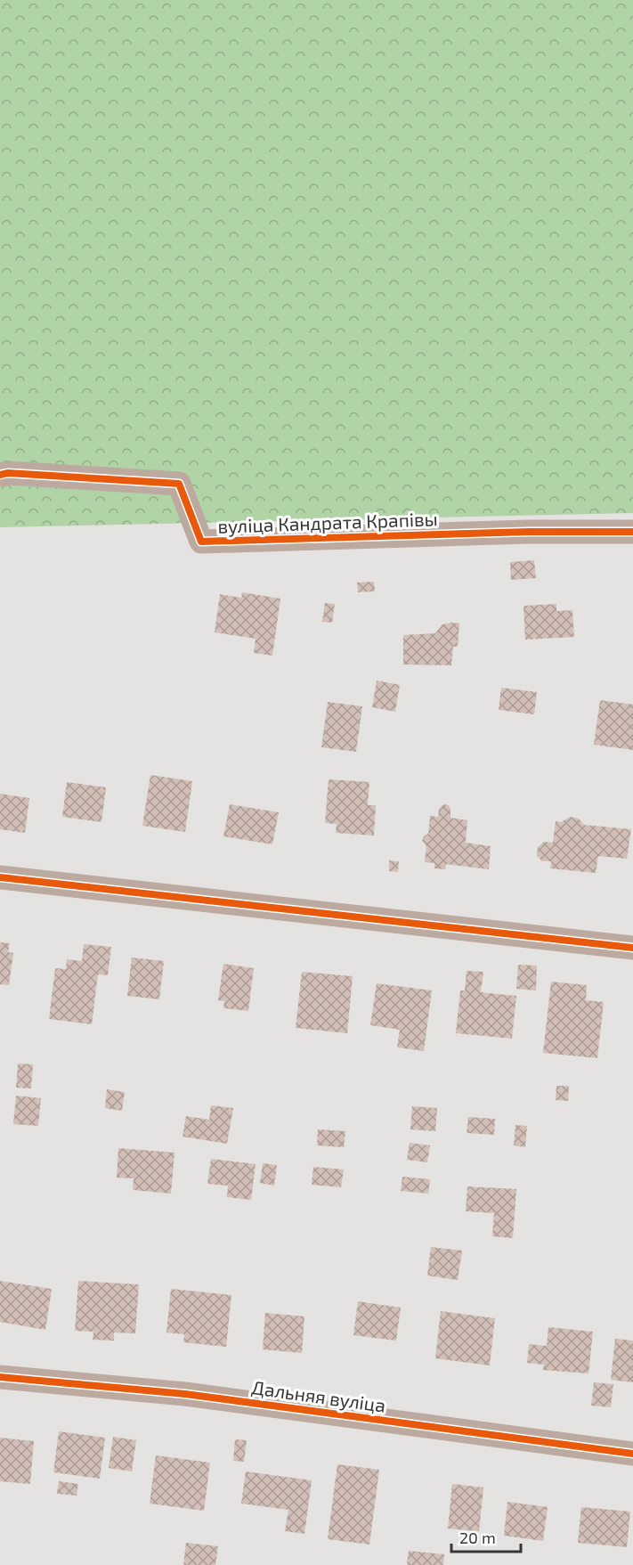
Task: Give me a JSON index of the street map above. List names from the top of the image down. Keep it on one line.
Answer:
{"streets":{"street":["вуліца Кандрата Крапівы","Дальняя вуліца"]},"scale_bar":"20 m"}
